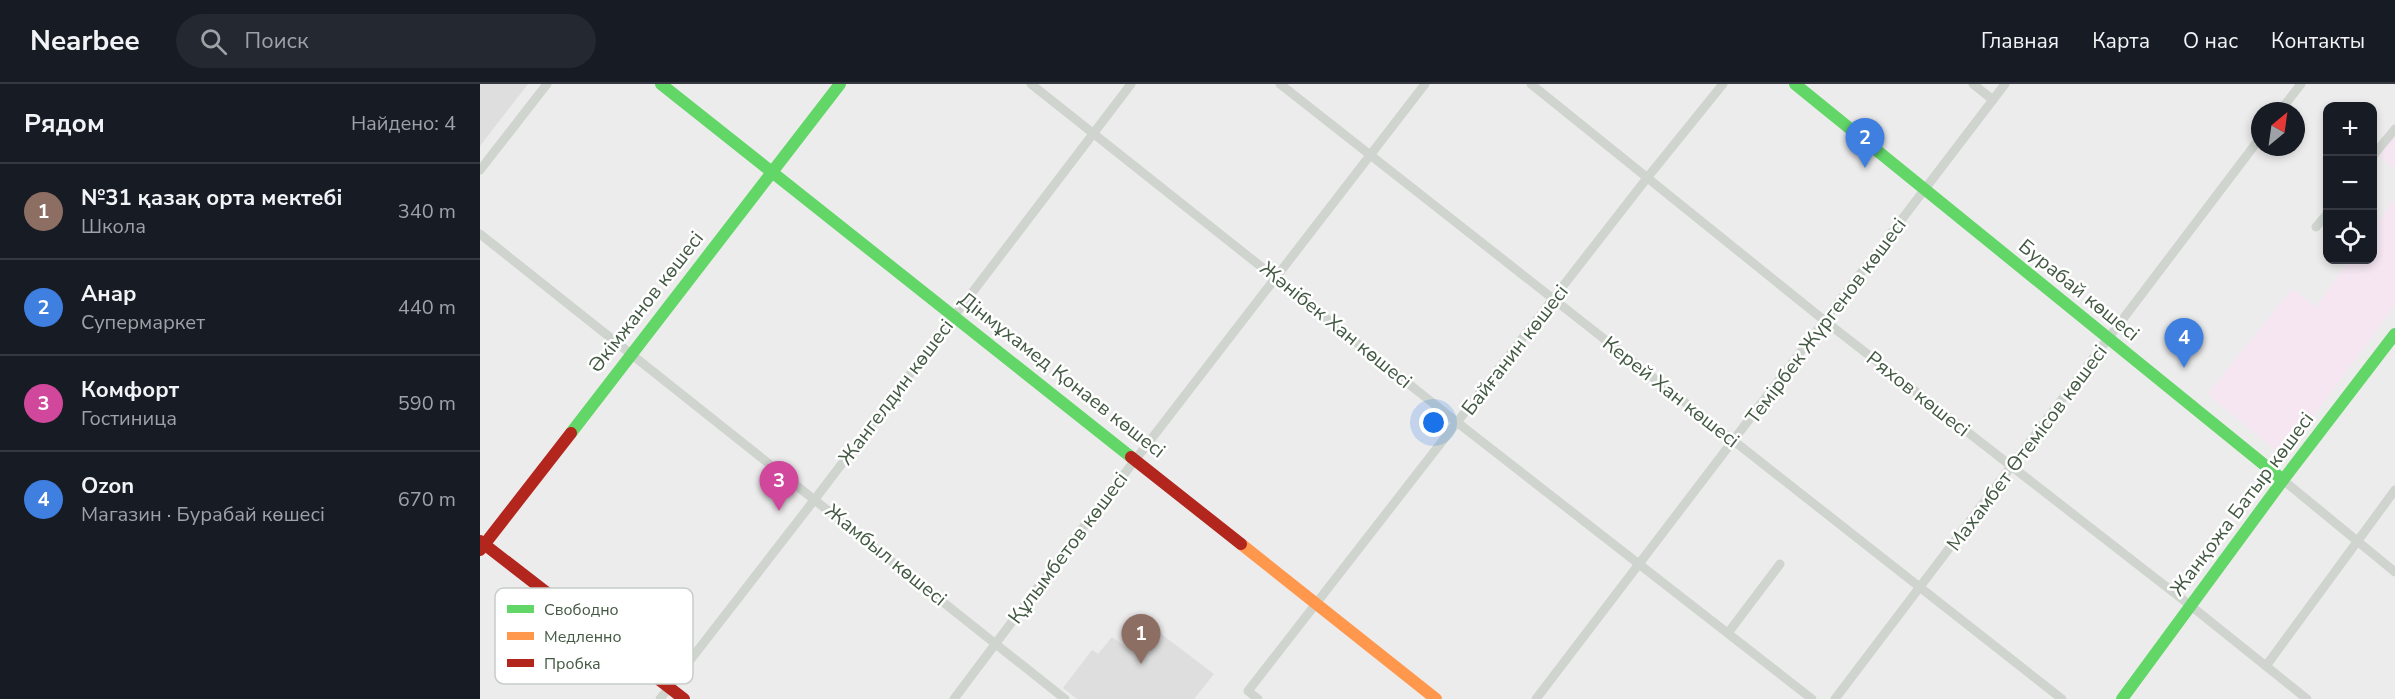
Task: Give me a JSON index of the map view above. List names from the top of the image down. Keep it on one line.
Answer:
{"streets":{"street":["Бурабай көшесі","Әкімжанов көшесі","Темірбек Жүргенов көшесі","Жәнібек Хан көшесі","Байғанин көшесі","Дінмұхамед Қонаев көшесі","Жангелдин көшесі","Керей Хан көшесі","Ряхов көшесі","Махамбет Өтемісов көшесі","Жанқожа Батыр көшесі","Құлымбетов көшесі","Жамбыл көшесі"]},"crossings":[["Бурабай көшесі","Темірбек Жүргенов көшесі"],["Бурабай көшесі","Махамбет Өтемісов көшесі"],["Бурабай көшесі","Жанқожа Батыр көшесі"],["Әкімжанов көшесі","Дінмұхамед Қонаев көшесі"],["Әкімжанов көшесі","Жамбыл көшесі"],["Темірбек Жүргенов көшесі","Жәнібек Хан көшесі"],["Темірбек Жүргенов көшесі","Керей Хан көшесі"],["Темірбек Жүргенов көшесі","Ряхов көшесі"],["Жәнібек Хан көшесі","Байғанин көшесі"],["Жәнібек Хан көшесі","Жангелдин көшесі"],["Жәнібек Хан көшесі","Құлымбетов көшесі"],["Байғанин көшесі","Дінмұхамед Қонаев көшесі"],["Байғанин көшесі","Керей Хан көшесі"],["Байғанин көшесі","Ряхов көшесі"],["Дінмұхамед Қонаев көшесі","Жангелдин көшесі"],["Дінмұхамед Қонаев көшесі","Құлымбетов көшесі"],["Жангелдин көшесі","Жамбыл көшесі"],["Керей Хан көшесі","Махамбет Өтемісов көшесі"],["Керей Хан көшесі","Құлымбетов көшесі"],["Ряхов көшесі","Махамбет Өтемісов көшесі"],["Ряхов көшесі","Жанқожа Батыр көшесі"],["Құлымбетов көшесі","Жамбыл көшесі"]],"legend":["Свободно","Медленно","Пробка"],"north":"top right","page":{"header":"Nearbee","search":"Поиск","nav":["Главная","Карта","О нас","Контакты"],"heading":["Рядом","Найдено: 4"],"map_buttons":["+","−"],"pins":["2","4","3","1"],"list":[{"mark":"1","name":"№31 қазақ орта мектебі","note":"Школа","value":"340 m"},{"mark":"2","name":"Анар","note":"Супермаркет","value":"440 m"},{"mark":"3","name":"Комфорт","note":"Гостиница","value":"590 m"},{"mark":"4","name":"Ozon","note":"Магазин · Бурабай көшесі","value":"670 m"}]}}
